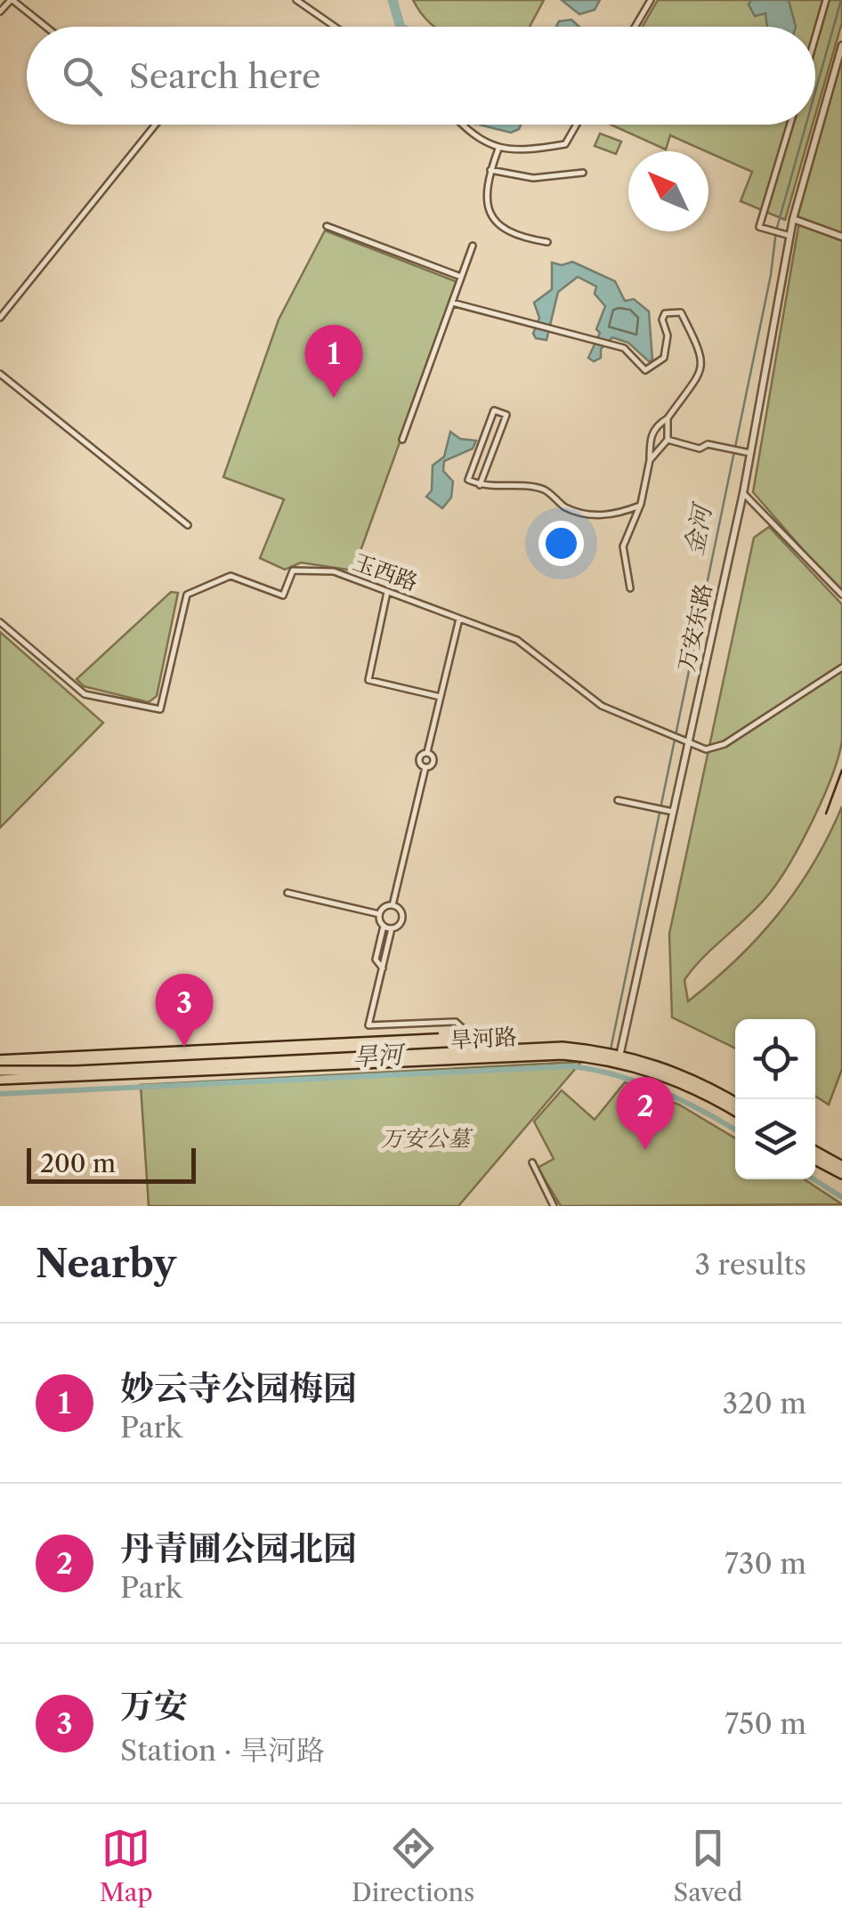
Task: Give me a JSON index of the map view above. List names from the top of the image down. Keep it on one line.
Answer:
{"streets":{"main road":["旱河路"],"street":["玉西路","万安东路"]},"crossings":[["玉西路","万安东路"],["万安东路","旱河路"]],"water":["金河","旱河"],"parks":["万安公墓"],"scale_bar":"200 m","north":"top left","page":{"search":"Search here","pins":["1","3","2"],"scale":"200 m","heading":["Nearby","3 results"],"list":[{"mark":"1","name":"妙云寺公园梅园","note":"Park","value":"320 m"},{"mark":"2","name":"丹青圃公园北园","note":"Park","value":"730 m"},{"mark":"3","name":"万安","note":"Station · 旱河路","value":"750 m"}],"nav":["Map","Directions","Saved"]}}
